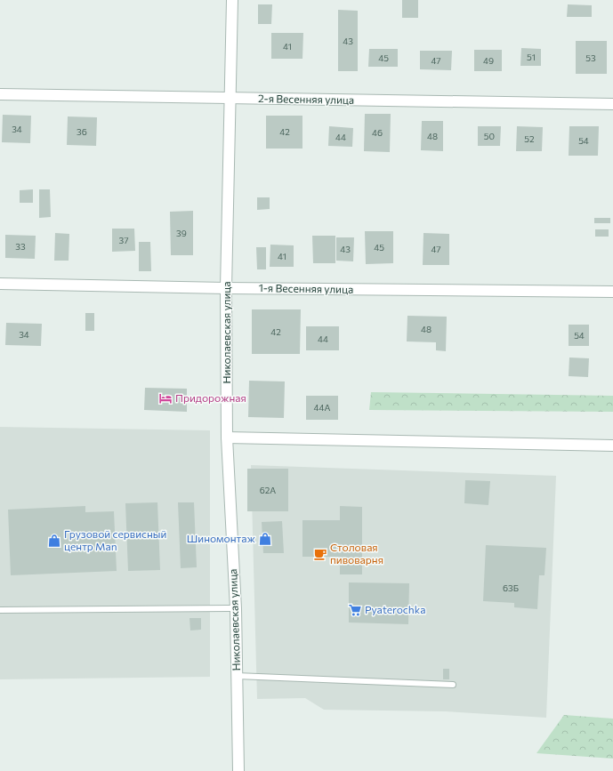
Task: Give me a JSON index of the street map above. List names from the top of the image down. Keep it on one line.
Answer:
{"streets":{"street":["2-я Весенняя улица","1-я Весенняя улица","Николаевская улица"]},"crossings":[["2-я Весенняя улица","Николаевская улица"],["1-я Весенняя улица","Николаевская улица"]],"places":{"hotel":["Придорожная"],"shop":["Шиномонтаж","Грузовой сервисный центр Man"],"cafe":["Столовая пивоварня"],"supermarket":["Pyaterochka"]},"house_numbers":["43","41","51","45","53","47","49","34","36","42","46","48","50","44","52","54","39","37","33","45","43","47","41","48","42","34","54","44","44А","62А","63Б"]}
